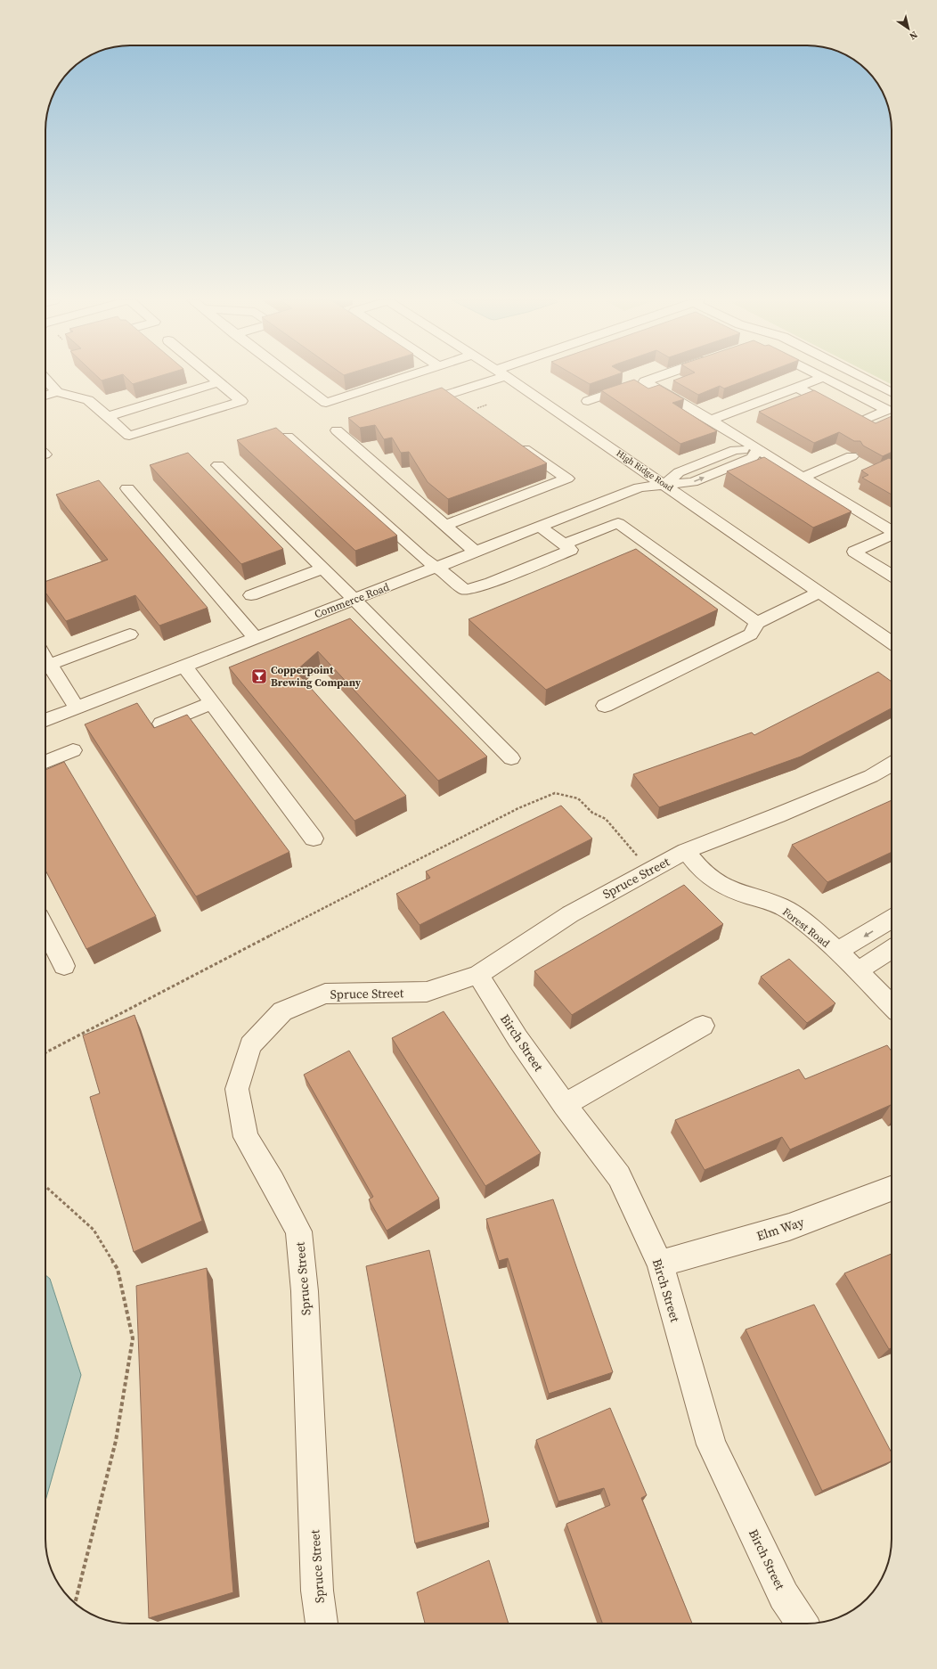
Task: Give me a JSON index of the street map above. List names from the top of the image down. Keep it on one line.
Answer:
{"streets":{"street":["High Ridge Road","Commerce Road","Spruce Street","Forest Road","Birch Street","Elm Way"]},"crossings":[["High Ridge Road","Commerce Road"],["Spruce Street","Forest Road"],["Spruce Street","Birch Street"],["Birch Street","Elm Way"]],"places":{"bar":["Copperpoint Brewing Company"]},"north":"bottom right"}
